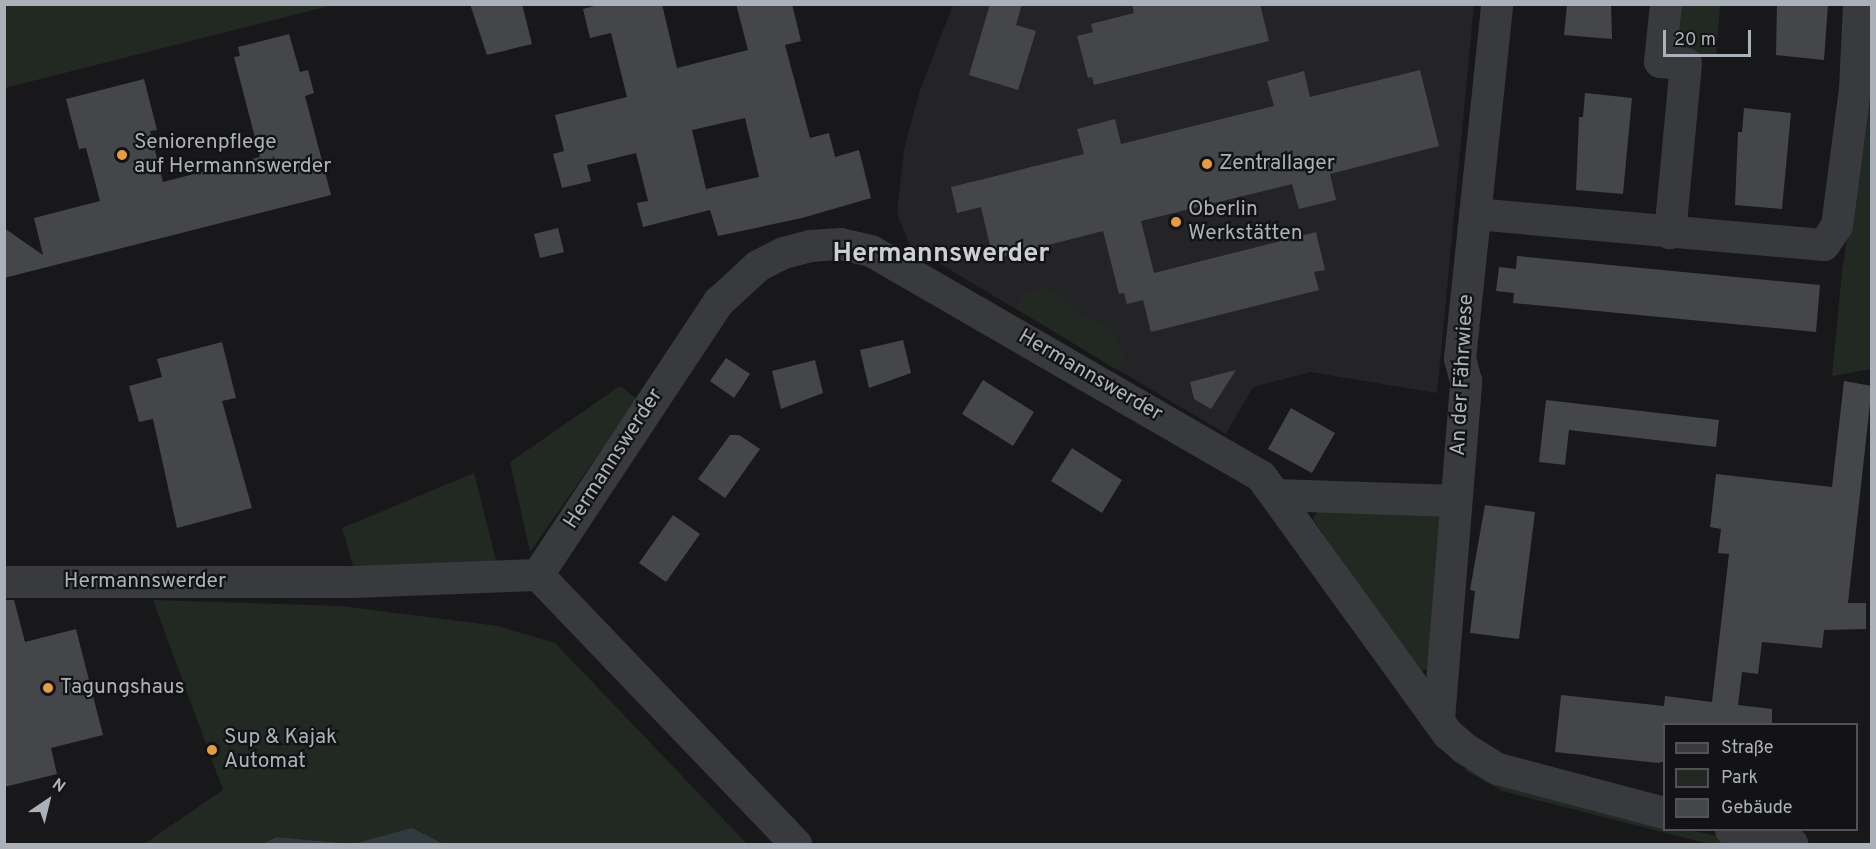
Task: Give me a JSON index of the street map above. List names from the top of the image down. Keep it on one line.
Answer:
{"streets":{"street":["An der Fährwiese","Hermannswerder"]},"crossings":[["An der Fährwiese","Hermannswerder"]],"districts":["Hermannswerder"],"places":["Seniorenpflege auf Hermannswerder","Zentrallager","Oberlin Werkstätten","Tagungshaus","Sup & Kajak Automat"],"legend":["Straße","Park","Gebäude"],"scale_bar":"20 m","north":"top right"}
